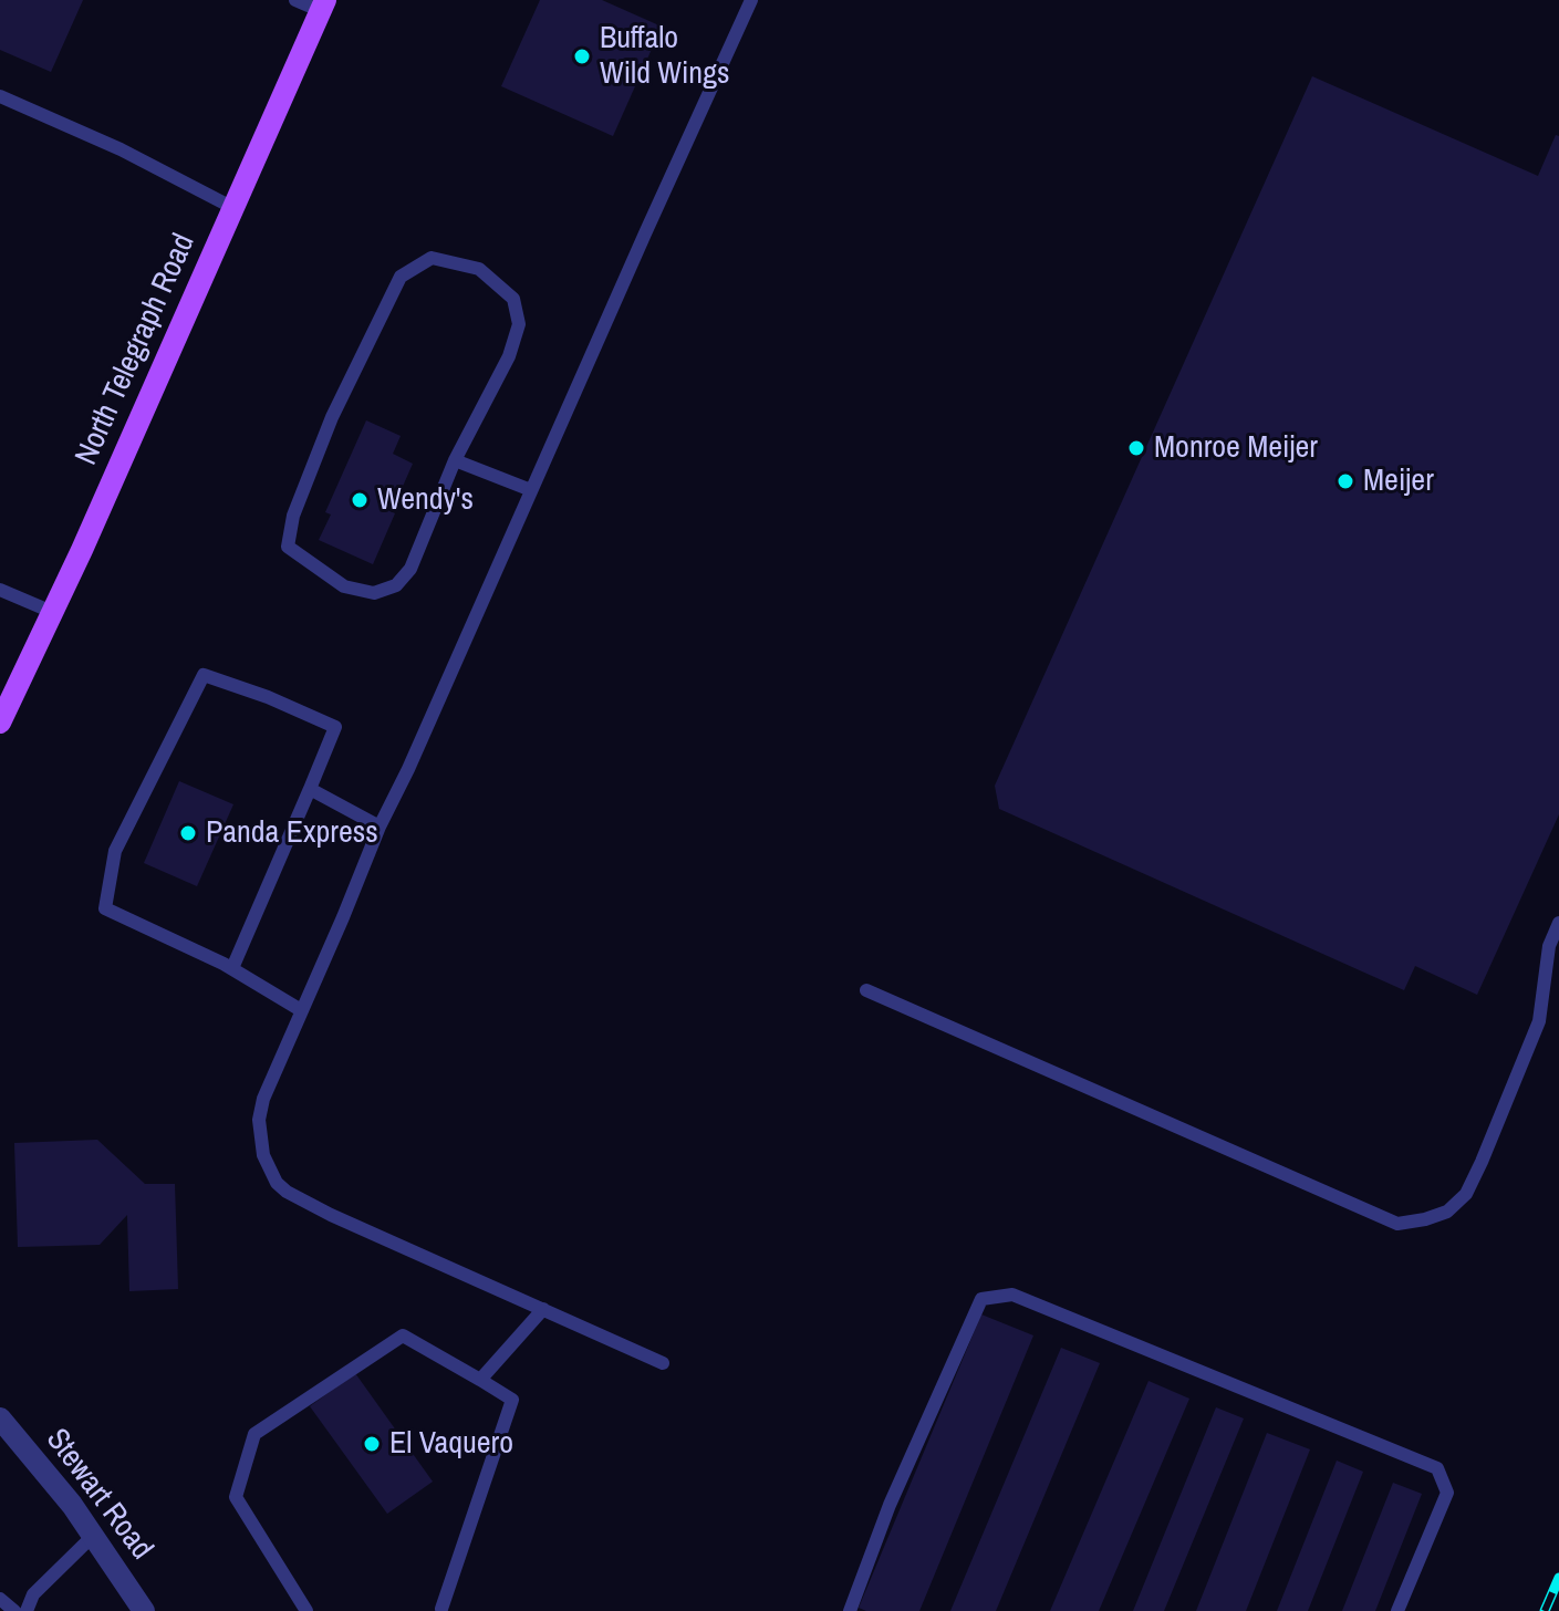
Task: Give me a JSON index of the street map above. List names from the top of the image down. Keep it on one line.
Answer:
{"streets":{"main road":["North Telegraph Road"],"street":["Stewart Road"]},"places":["Buffalo Wild Wings","Monroe Meijer","Meijer","Wendy's","Panda Express","El Vaquero"]}
